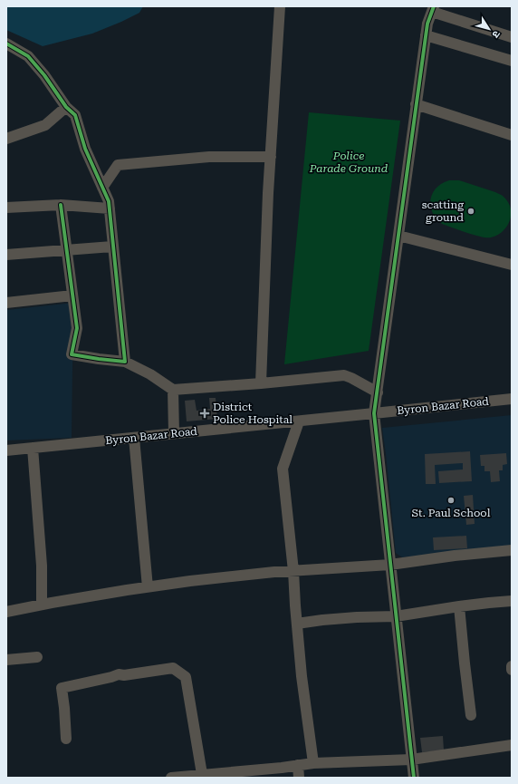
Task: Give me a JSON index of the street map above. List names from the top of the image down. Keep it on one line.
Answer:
{"streets":{"street":["Byron Bazar Road"]},"parks":["Police Parade Ground"],"places":{"other":["scatting ground","St. Paul School"],"health":["District Police Hospital"]},"north":"bottom right"}
